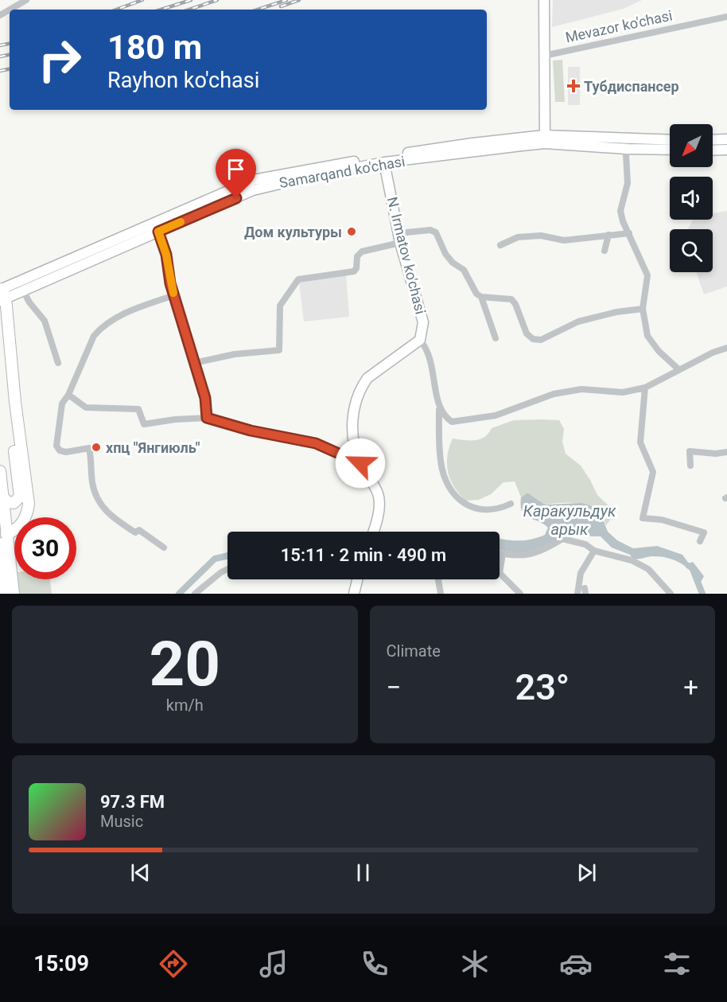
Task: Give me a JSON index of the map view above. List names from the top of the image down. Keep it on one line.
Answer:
{"streets":{"main road":["Samarqand ko'chasi","N. Irmatov ko'chasi"],"street":["Mevazor ko'chasi"]},"crossings":[["Samarqand ko'chasi","N. Irmatov ko'chasi"]],"water":["Каракульдук арык"],"places":{"health":["Тубдиспансер"],"other":["Дом культуры","хпц \"Янгиюль\""]},"north":"bottom left","page":{"turn":["180 m","Rayhon ko'chasi"],"limit":"30","trip":"15:11 · 2 min · 490 m","tile":[["20","km/h"],"Climate"],"heat":["−","23°","+"],"song":["97.3 FM","Music"],"tabs":"15:09"}}
